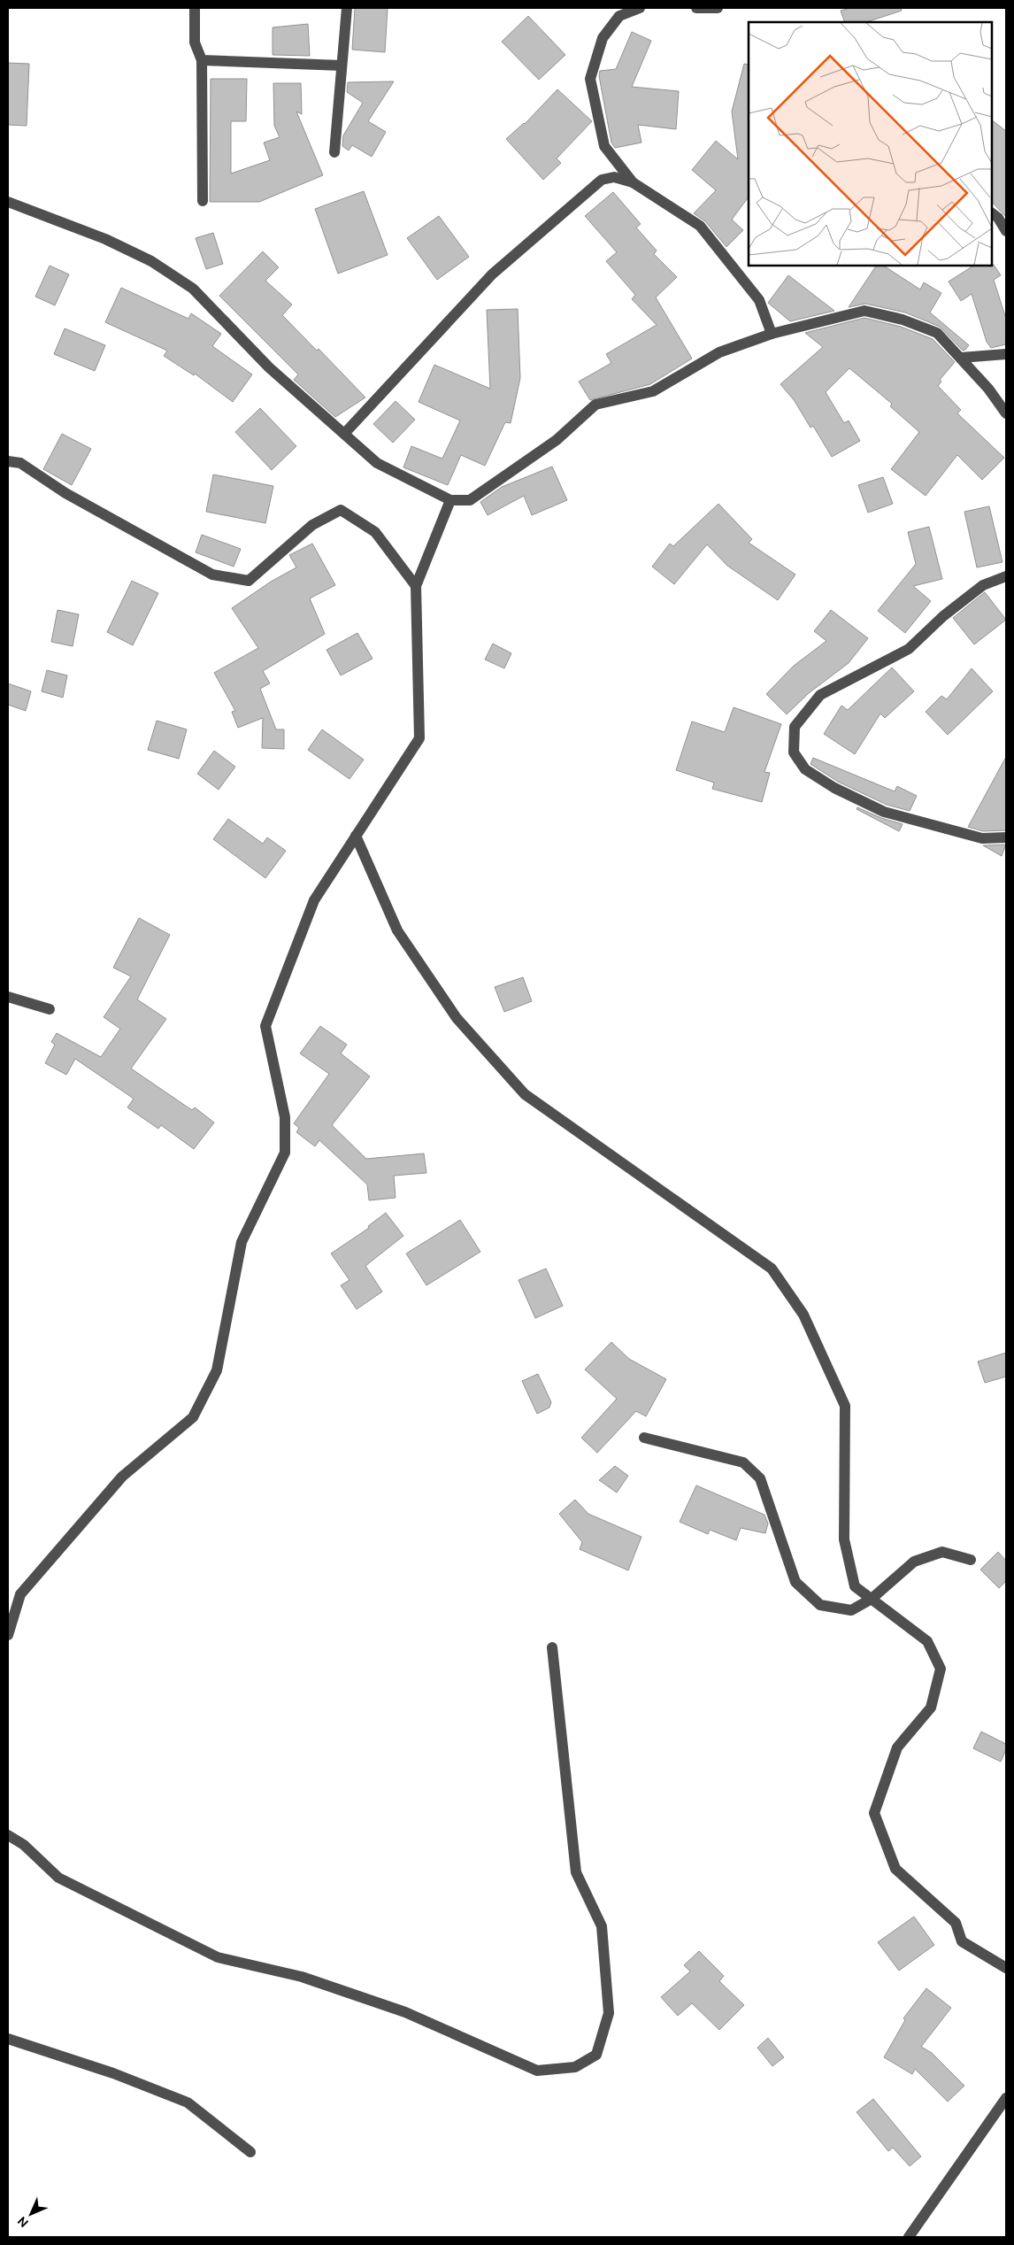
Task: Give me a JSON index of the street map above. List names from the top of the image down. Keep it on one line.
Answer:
{"north":"bottom left"}
